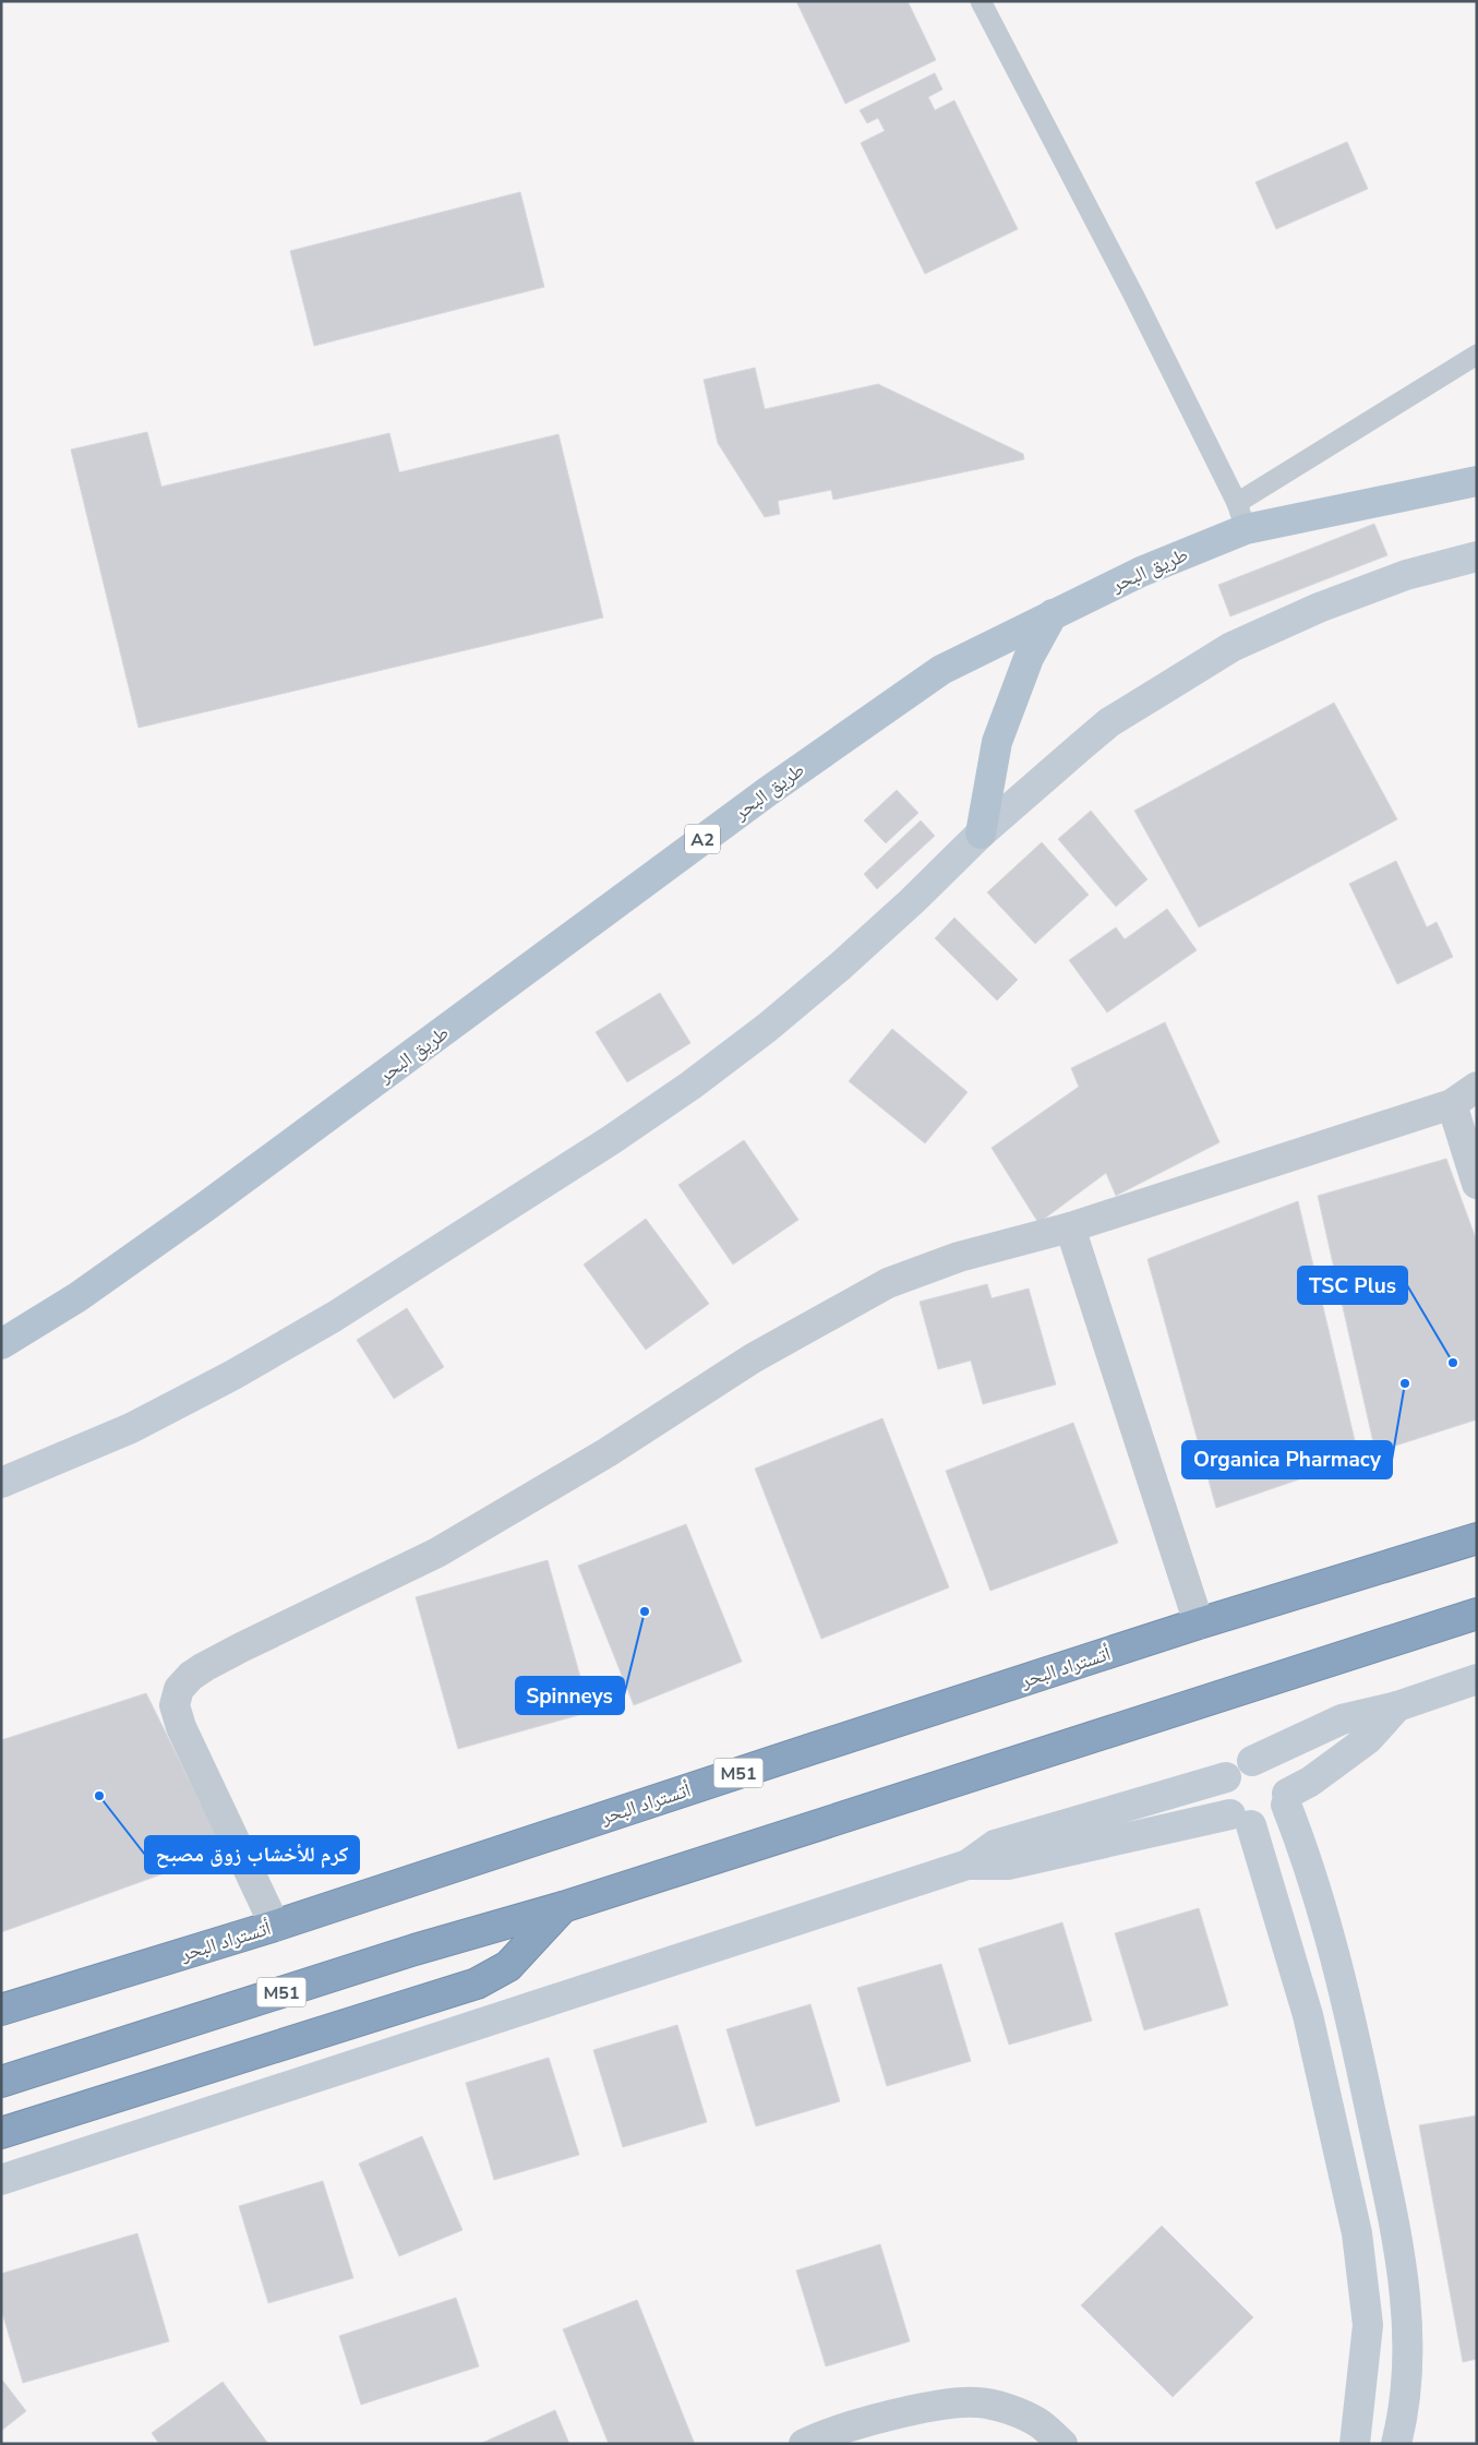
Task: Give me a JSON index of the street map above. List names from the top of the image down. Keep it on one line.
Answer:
{"streets":{"highway":["أتستراد البحر","M51"],"main road":["طريق البحر","A2"]},"places":["TSC Plus","Organica Pharmacy","Spinneys","كرم للأخشاب زوق مصبح"]}
